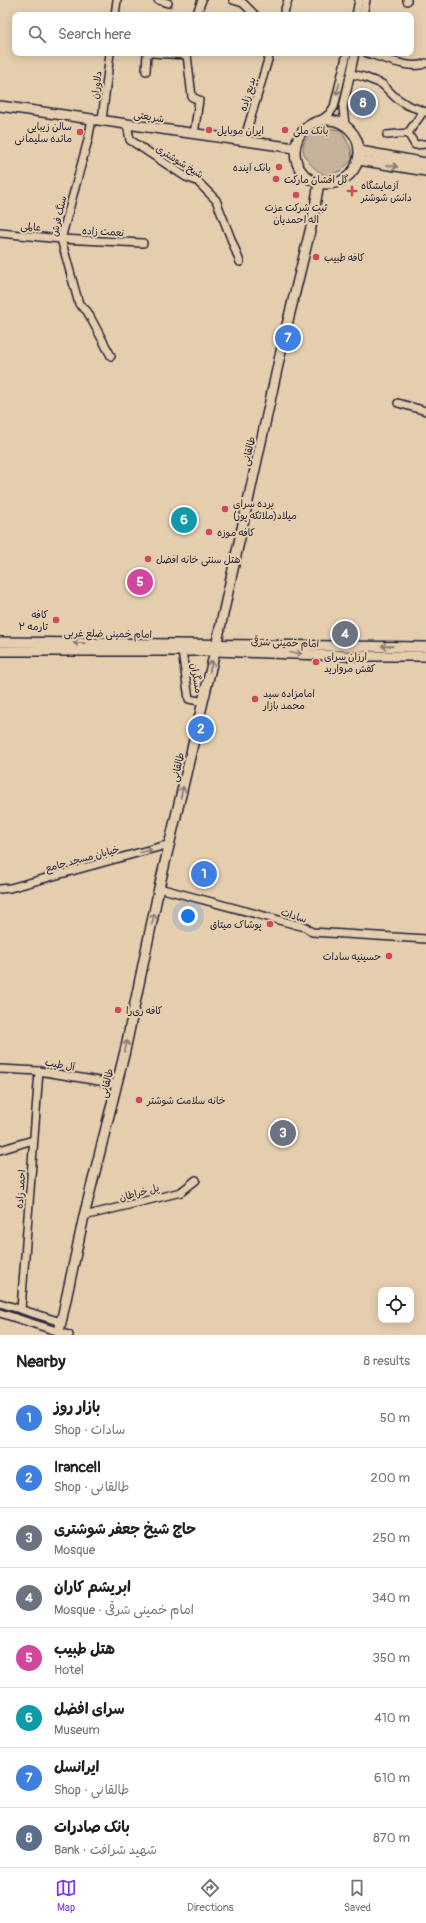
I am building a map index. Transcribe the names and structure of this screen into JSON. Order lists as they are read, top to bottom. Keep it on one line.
{"streets":{"main road":["شریعتی","طالقانی","امام خمینی ضلع غربی","امام خمینی شرقی"],"street":["دلاوران","بدیع زاده","شیخ شوشتری","سنگ فرش","عالمی","نعمت زاده","مسگران","خیابان مسجد جامع","سادات","آل طیب","احمد زاده","پل خراطان"]},"crossings":[["دلاوران","شریعتی"],["بدیع زاده","شریعتی"],["شریعتی","شیخ شوشتری"],["شریعتی","سنگ فرش"],["شریعتی","طالقانی"],["سنگ فرش","عالمی"],["سنگ فرش","نعمت زاده"],["عالمی","نعمت زاده"],["طالقانی","امام خمینی ضلع غربی"],["طالقانی","امام خمینی شرقی"],["طالقانی","خیابان مسجد جامع"],["طالقانی","سادات"],["طالقانی","آل طیب"],["طالقانی","پل خراطان"],["امام خمینی ضلع غربی","امام خمینی شرقی"],["امام خمینی ضلع غربی","مسگران"],["آل طیب","احمد زاده"]],"one_way":["خیابان مسجد جامع"],"places":{"other":["ایران موبایل","بانک ملی","سالن زیبایی مائده سلیمانی","بانک آینده","گل افشان مارکت","ثبت شرکت عزت اله احمدیان","کافه طبیب","پرده سرای میلاد(ملائکه پور)","کافه موزه","هتل سنتی خانه افضل","کافه تارمه ۲","ارزان سرای کفش مروارید","امامزاده سید محمد بازار","پوشاک میثاق","حسینیه سادات","کافه‌ ری‌را","خانه سلامت شوشتر"],"health":["آزمایشگاه دانش شوشتر"]},"page":{"search":"Search here","pins":["8","7","6","5","4","2","1","3"],"heading":["Nearby","8 results"],"list":[{"mark":"1","name":"بازار روز","note":"Shop · سادات","value":"50 m"},{"mark":"2","name":"Irancell","note":"Shop · طالقانی","value":"200 m"},{"mark":"3","name":"حاج شیخ جعفر شوشتری","note":"Mosque","value":"250 m"},{"mark":"4","name":"ابریشم کاران","note":"Mosque · امام خمینی شرقی","value":"340 m"},{"mark":"5","name":"هتل طبیب","note":"Hotel","value":"350 m"},{"mark":"6","name":"سرای افضل","note":"Museum","value":"410 m"},{"mark":"7","name":"ایرانسل","note":"Shop · طالقانی","value":"610 m"},{"mark":"8","name":"بانک صادرات","note":"Bank · شهید شرافت","value":"870 m"}],"nav":["Map","Directions","Saved"]}}
